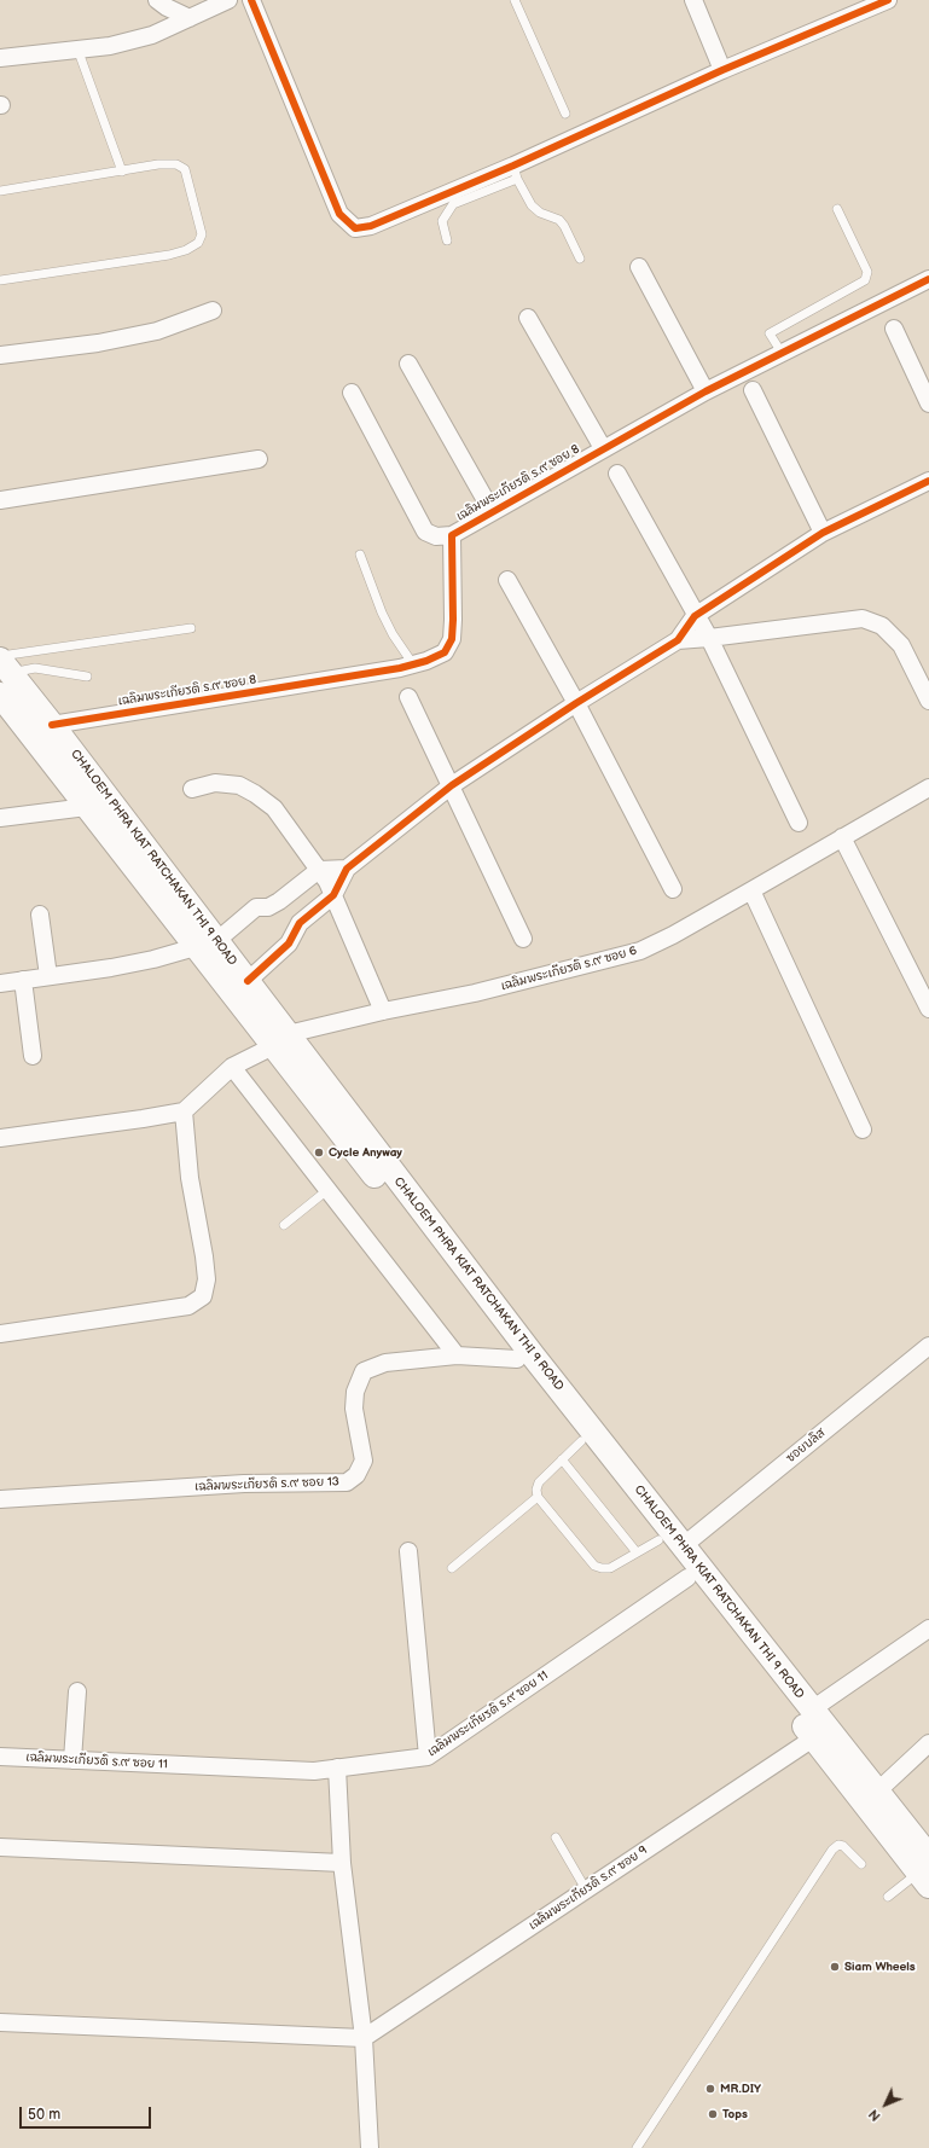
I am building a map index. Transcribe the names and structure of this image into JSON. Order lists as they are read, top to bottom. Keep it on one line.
{"streets":{"main road":["CHALOEM PHRA KIAT RATCHAKAN THI 9 ROAD"],"street":["เฉลิมพระเกียรติ ร.๙ ซอย 8","เฉลิมพระเกียรติ ร.๙ ซอย 6","ซอยบลิส","เฉลิมพระเกียรติ ร.๙ ซอย 13","เฉลิมพระเกียรติ ร.๙ ซอย 11","เฉลิมพระเกียรติ ร.๙ ซอย 9"]},"crossings":[["เฉลิมพระเกียรติ ร.๙ ซอย 8","CHALOEM PHRA KIAT RATCHAKAN THI 9 ROAD"],["CHALOEM PHRA KIAT RATCHAKAN THI 9 ROAD","เฉลิมพระเกียรติ ร.๙ ซอย 6"],["CHALOEM PHRA KIAT RATCHAKAN THI 9 ROAD","ซอยบลิส"],["CHALOEM PHRA KIAT RATCHAKAN THI 9 ROAD","เฉลิมพระเกียรติ ร.๙ ซอย 13"],["CHALOEM PHRA KIAT RATCHAKAN THI 9 ROAD","เฉลิมพระเกียรติ ร.๙ ซอย 11"],["CHALOEM PHRA KIAT RATCHAKAN THI 9 ROAD","เฉลิมพระเกียรติ ร.๙ ซอย 9"]],"places":["Cycle Anyway","Siam Wheels","MR.DIY","Tops"],"scale_bar":"50 m","north":"bottom left"}
